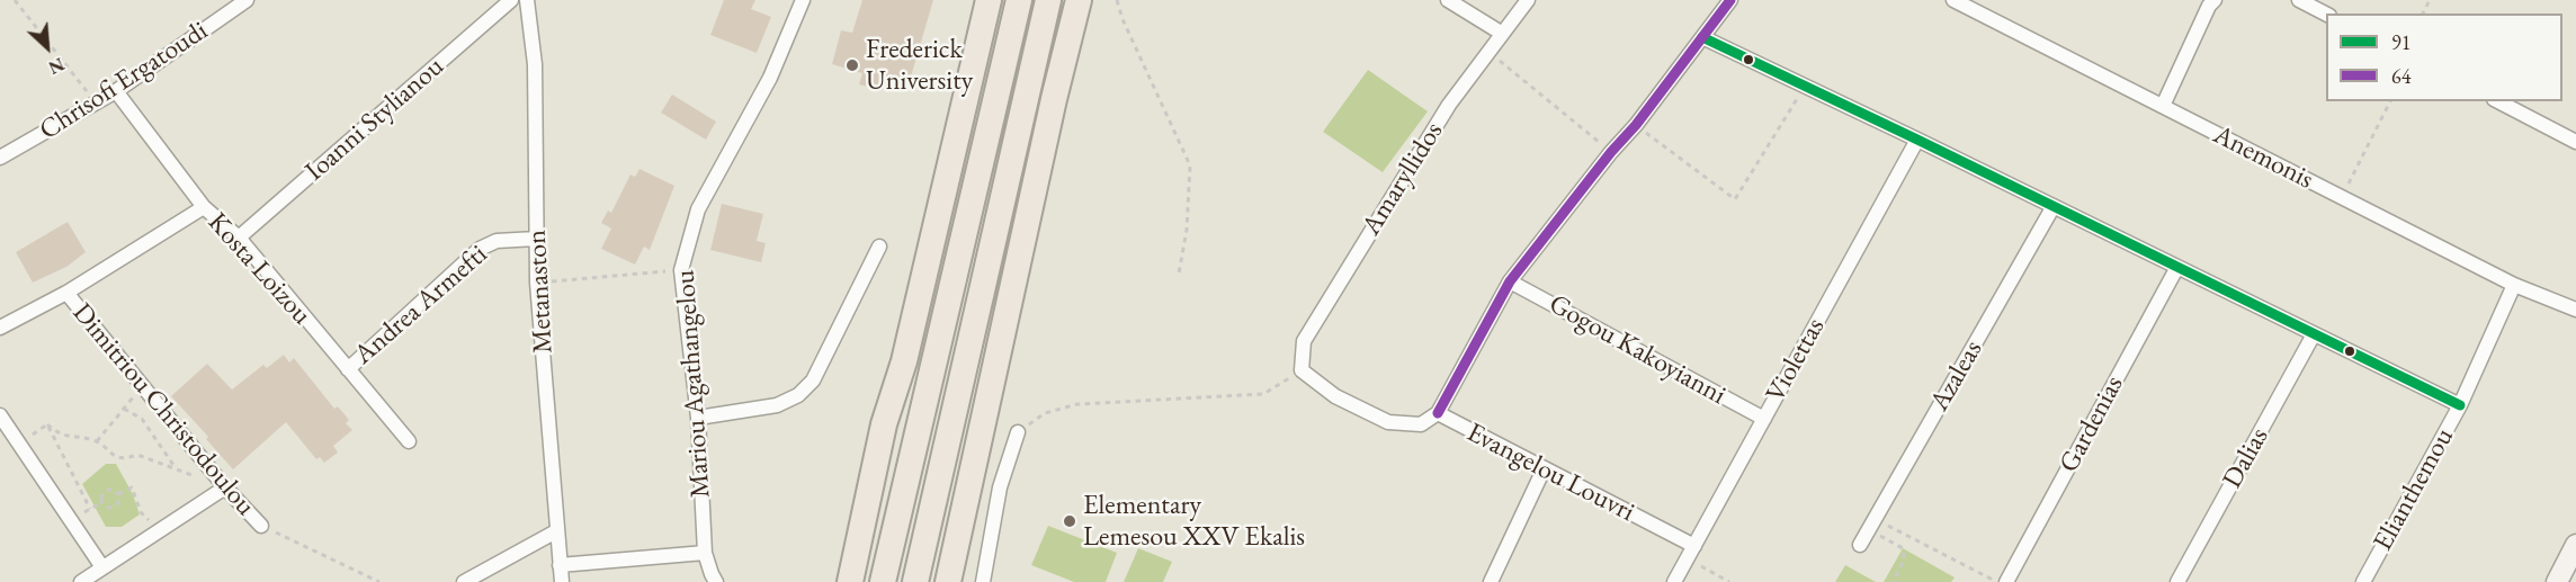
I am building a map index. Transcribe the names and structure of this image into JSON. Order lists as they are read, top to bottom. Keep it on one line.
{"streets":{"street":["Chrisofi Ergatoudi","Ioanni Stylianou","Anemonis","Amaryllidos","Kosta Loizou","Metanaston","Andrea Armefti","Gogou Kakoyianni","Violettas","Azaleas","Mariou Agathangelou","Dimitriou Christodoulou","Gardenias","Dalias","Evangelou Louvri","Elianthemou"]},"crossings":[["Chrisofi Ergatoudi","Kosta Loizou"],["Ioanni Stylianou","Kosta Loizou"],["Anemonis","Elianthemou"],["Amaryllidos","Evangelou Louvri"],["Kosta Loizou","Andrea Armefti"],["Metanaston","Andrea Armefti"],["Gogou Kakoyianni","Violettas"],["Violettas","Evangelou Louvri"]],"places":["Frederick University","Elementary Lemesou XXV Ekalis"],"lines":["transit line 64","transit line 91"],"legend":["91","64"],"north":"bottom right"}
